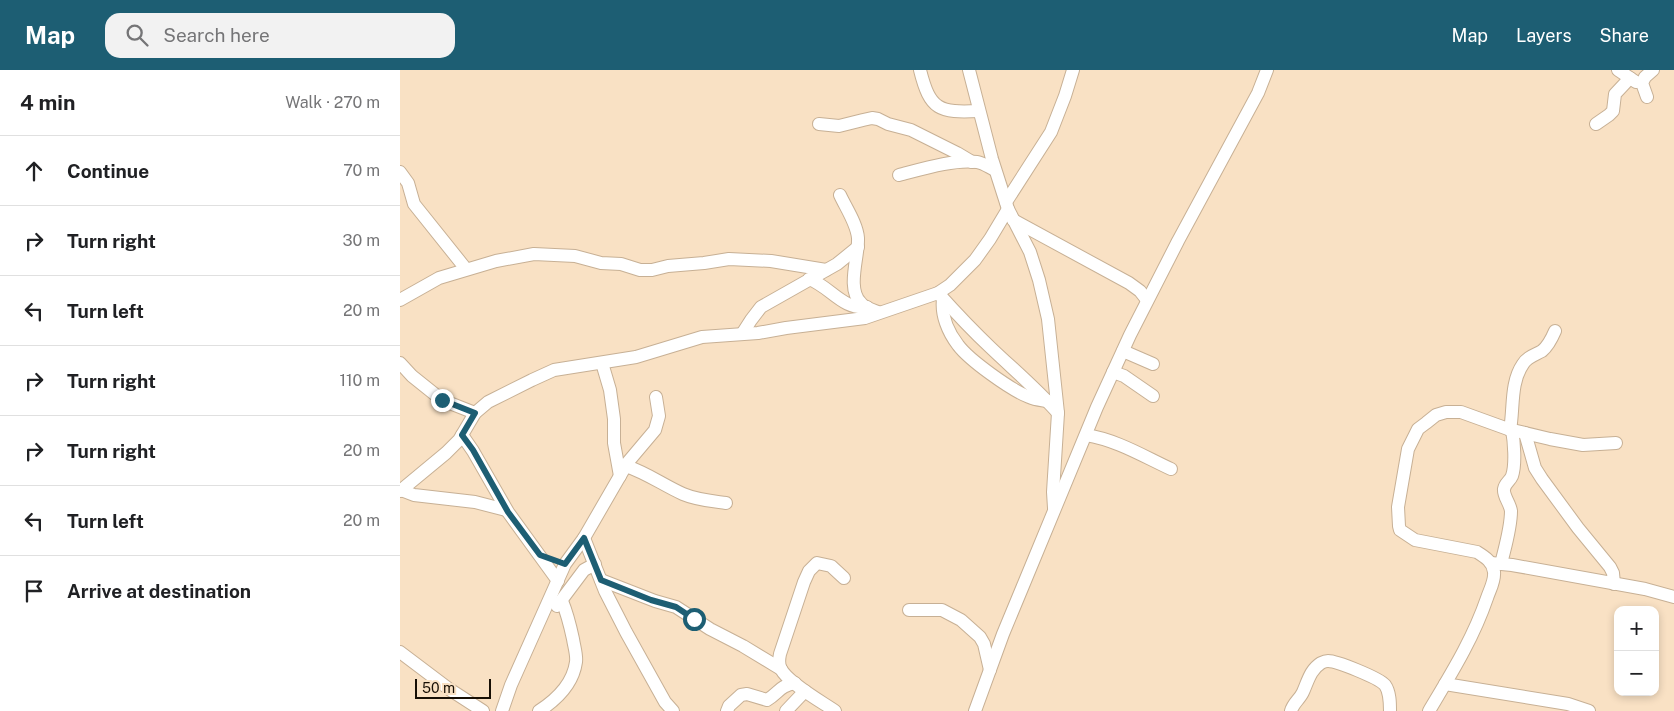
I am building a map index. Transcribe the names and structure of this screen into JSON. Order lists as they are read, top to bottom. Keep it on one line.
{"scale_bar":"50 m","page":{"header":"Map","search":"Search here","nav":["Map","Layers","Share"],"heading":["4 min","Walk · 270 m"],"list":[["Continue","70 m"],["Turn right","30 m"],["Turn left","20 m"],["Turn right","110 m"],["Turn right","20 m"],["Turn left","20 m"],"Arrive at destination"],"map_buttons":["+","−"],"scale":"50 m"}}
